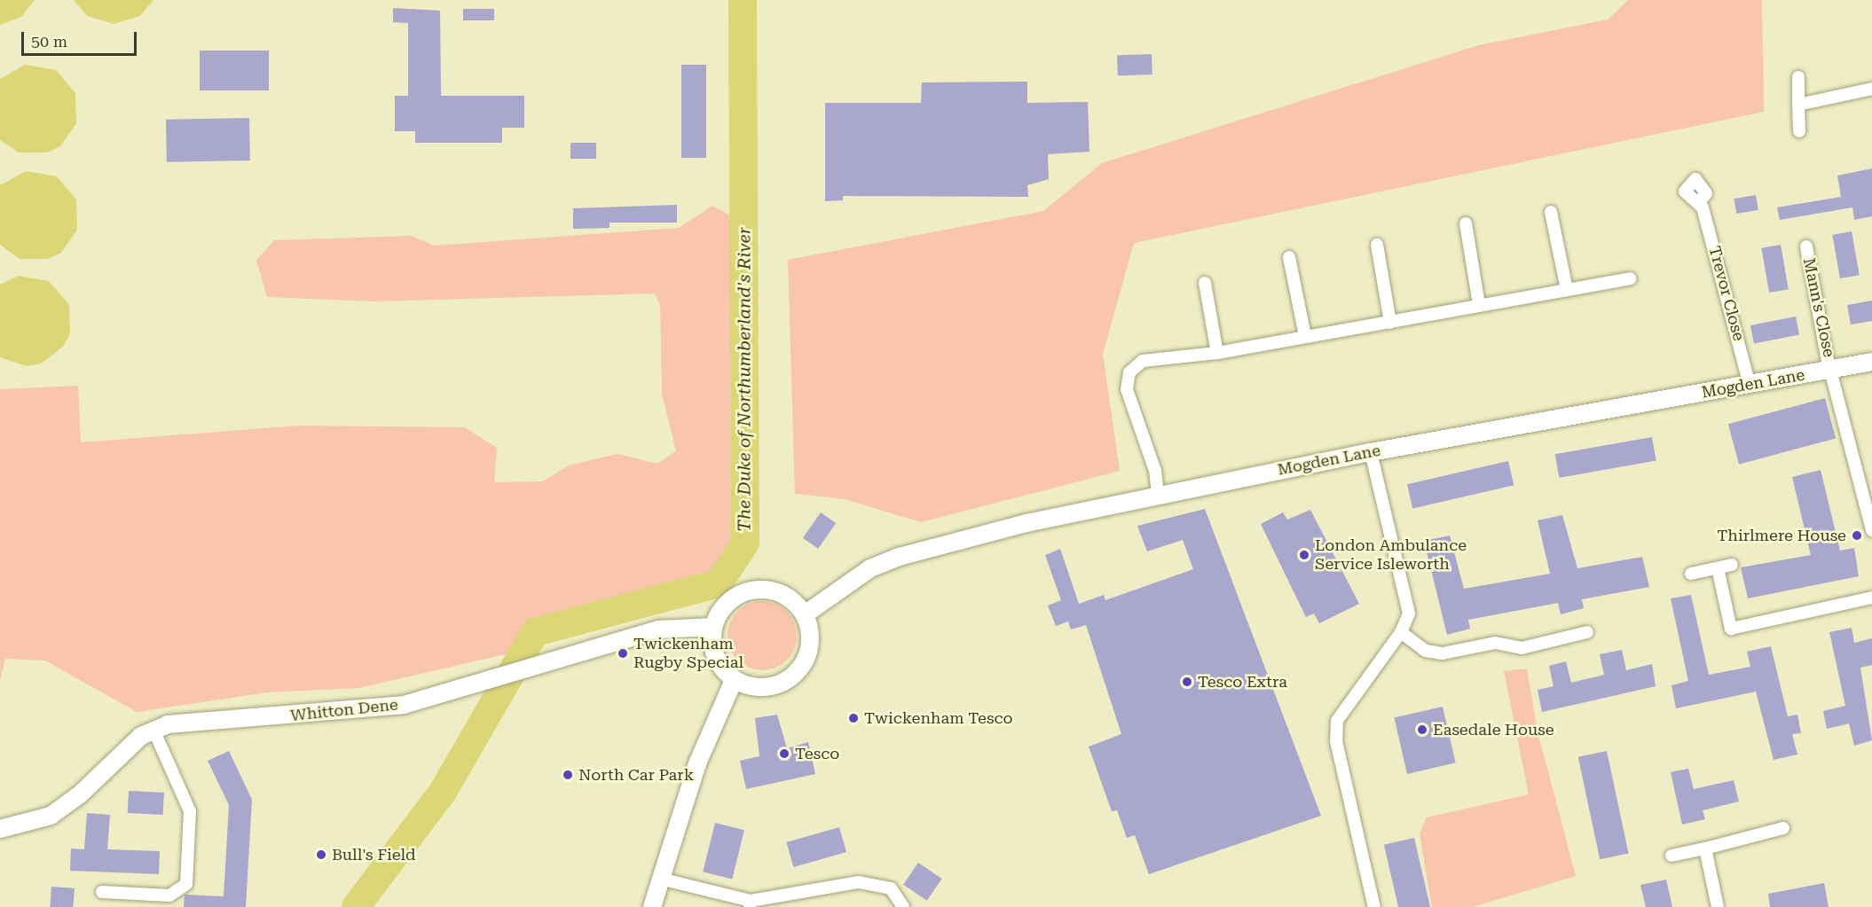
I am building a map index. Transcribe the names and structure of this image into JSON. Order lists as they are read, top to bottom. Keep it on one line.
{"streets":{"street":["Trevor Close","Mann's Close","Mogden Lane","Whitton Dene"]},"crossings":[["Trevor Close","Mogden Lane"],["Mann's Close","Mogden Lane"],["Mogden Lane","Whitton Dene"]],"water":["The Duke of Northumberland's River"],"places":["Thirlmere House","London Ambulance Service Isleworth","Twickenham Rugby Special","Tesco Extra","Twickenham Tesco","Easedale House","Tesco","North Car Park","Bull's Field"],"scale_bar":"50 m"}
